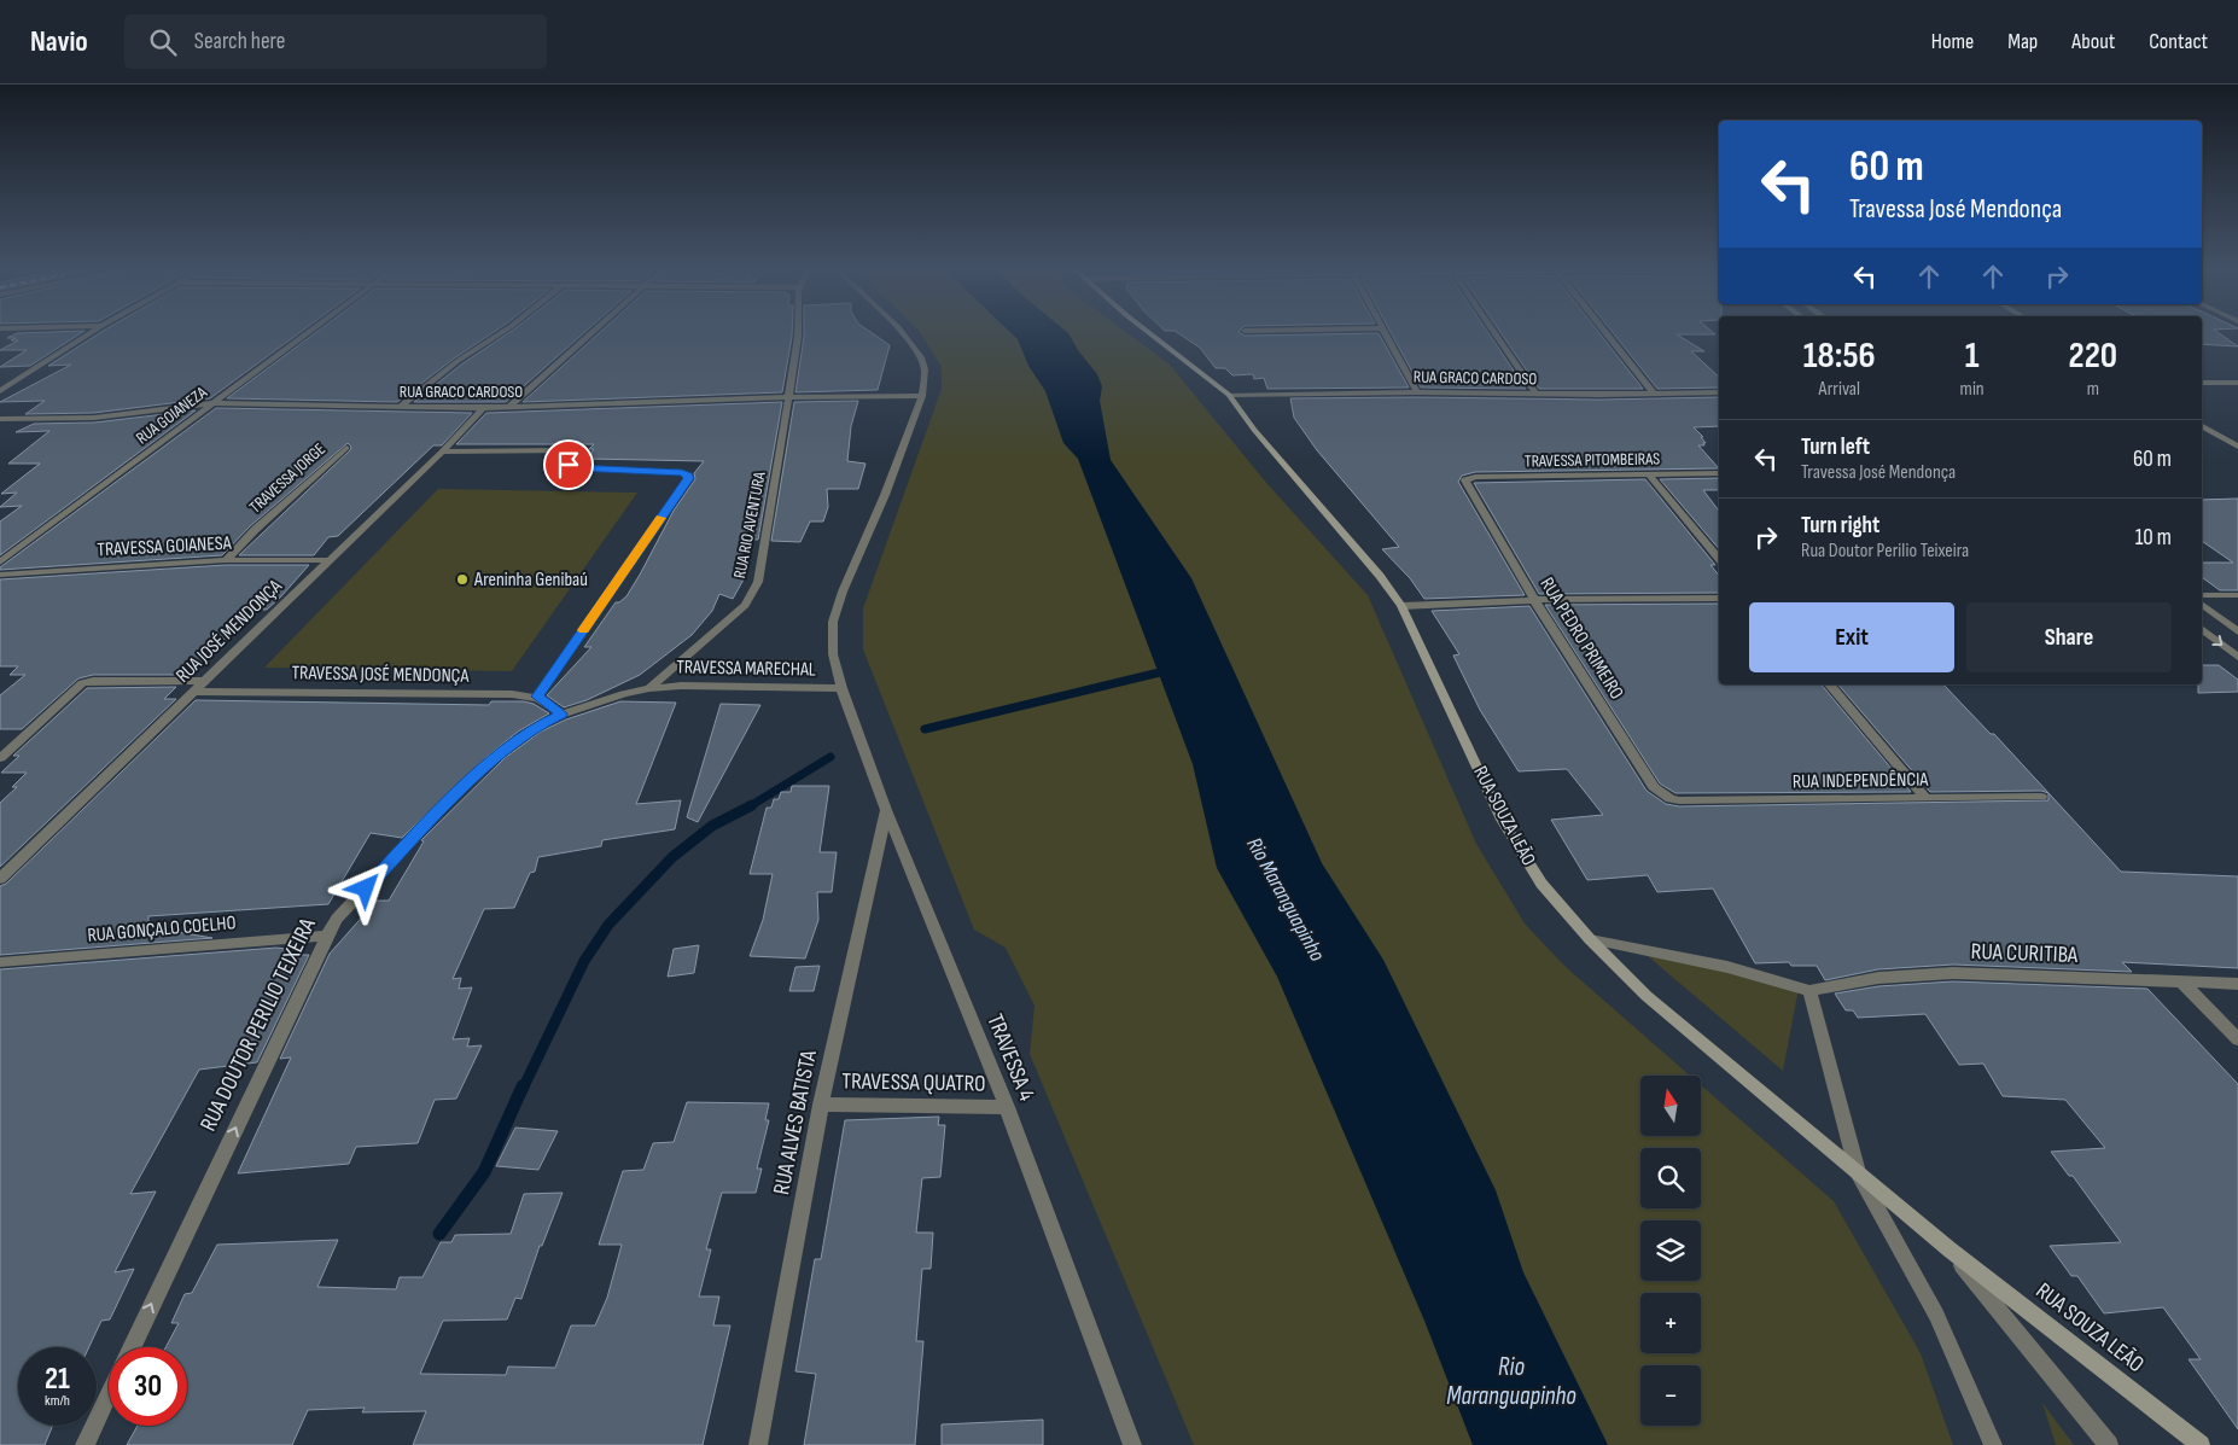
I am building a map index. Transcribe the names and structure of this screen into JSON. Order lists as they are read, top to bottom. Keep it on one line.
{"streets":{"main road":["RUA SOUZA LEÃO"],"street":["RUA GRACO CARDOSO","RUA GOIANEZA","TRAVESSA PITOMBEIRAS","TRAVESSA JORGE","RUA RIO AVENTURA","TRAVESSA GOIANESA","RUA JOSÉ MENDONÇA","RUA PEDRO PRIMEIRO","TRAVESSA MARECHAL","TRAVESSA JOSÉ MENDONÇA","RUA INDEPENDÊNCIA","RUA GONÇALO COELHO","RUA CURITIBA","RUA DOUTOR PERILIO TEIXEIRA","TRAVESSA 4","TRAVESSA QUATRO","RUA ALVES BATISTA"]},"crossings":[["RUA GRACO CARDOSO","RUA GOIANEZA"],["RUA GRACO CARDOSO","RUA RIO AVENTURA"],["RUA GRACO CARDOSO","RUA JOSÉ MENDONÇA"],["RUA GRACO CARDOSO","RUA SOUZA LEÃO"],["TRAVESSA PITOMBEIRAS","RUA PEDRO PRIMEIRO"],["TRAVESSA JORGE","TRAVESSA GOIANESA"],["RUA RIO AVENTURA","TRAVESSA MARECHAL"],["RUA RIO AVENTURA","RUA DOUTOR PERILIO TEIXEIRA"],["TRAVESSA GOIANESA","RUA JOSÉ MENDONÇA"],["RUA JOSÉ MENDONÇA","TRAVESSA JOSÉ MENDONÇA"],["RUA PEDRO PRIMEIRO","RUA INDEPENDÊNCIA"],["TRAVESSA MARECHAL","TRAVESSA 4"],["RUA SOUZA LEÃO","RUA CURITIBA"],["RUA GONÇALO COELHO","RUA DOUTOR PERILIO TEIXEIRA"],["TRAVESSA 4","TRAVESSA QUATRO"],["TRAVESSA 4","RUA ALVES BATISTA"],["TRAVESSA QUATRO","RUA ALVES BATISTA"]],"one_way":["RUA DOUTOR PERILIO TEIXEIRA"],"water":["Rio Maranguapinho"],"places":["Areninha Genibaú"],"north":"top","page":{"header":"Navio","search":"Search here","nav":["Home","Map","About","Contact"],"turn":["60 m","Travessa José Mendonça"],"eta":["18:56","Arrival","1","min","220","m"],"list":[{"name":"Turn left","note":"Travessa José Mendonça","value":"60 m"},{"name":"Turn right","note":"Rua Doutor Perilio Teixeira","value":"10 m"}],"buttons":["Exit","Share"],"map_buttons":["+","−"],"speed":"21 km/h","limit":"30"}}
